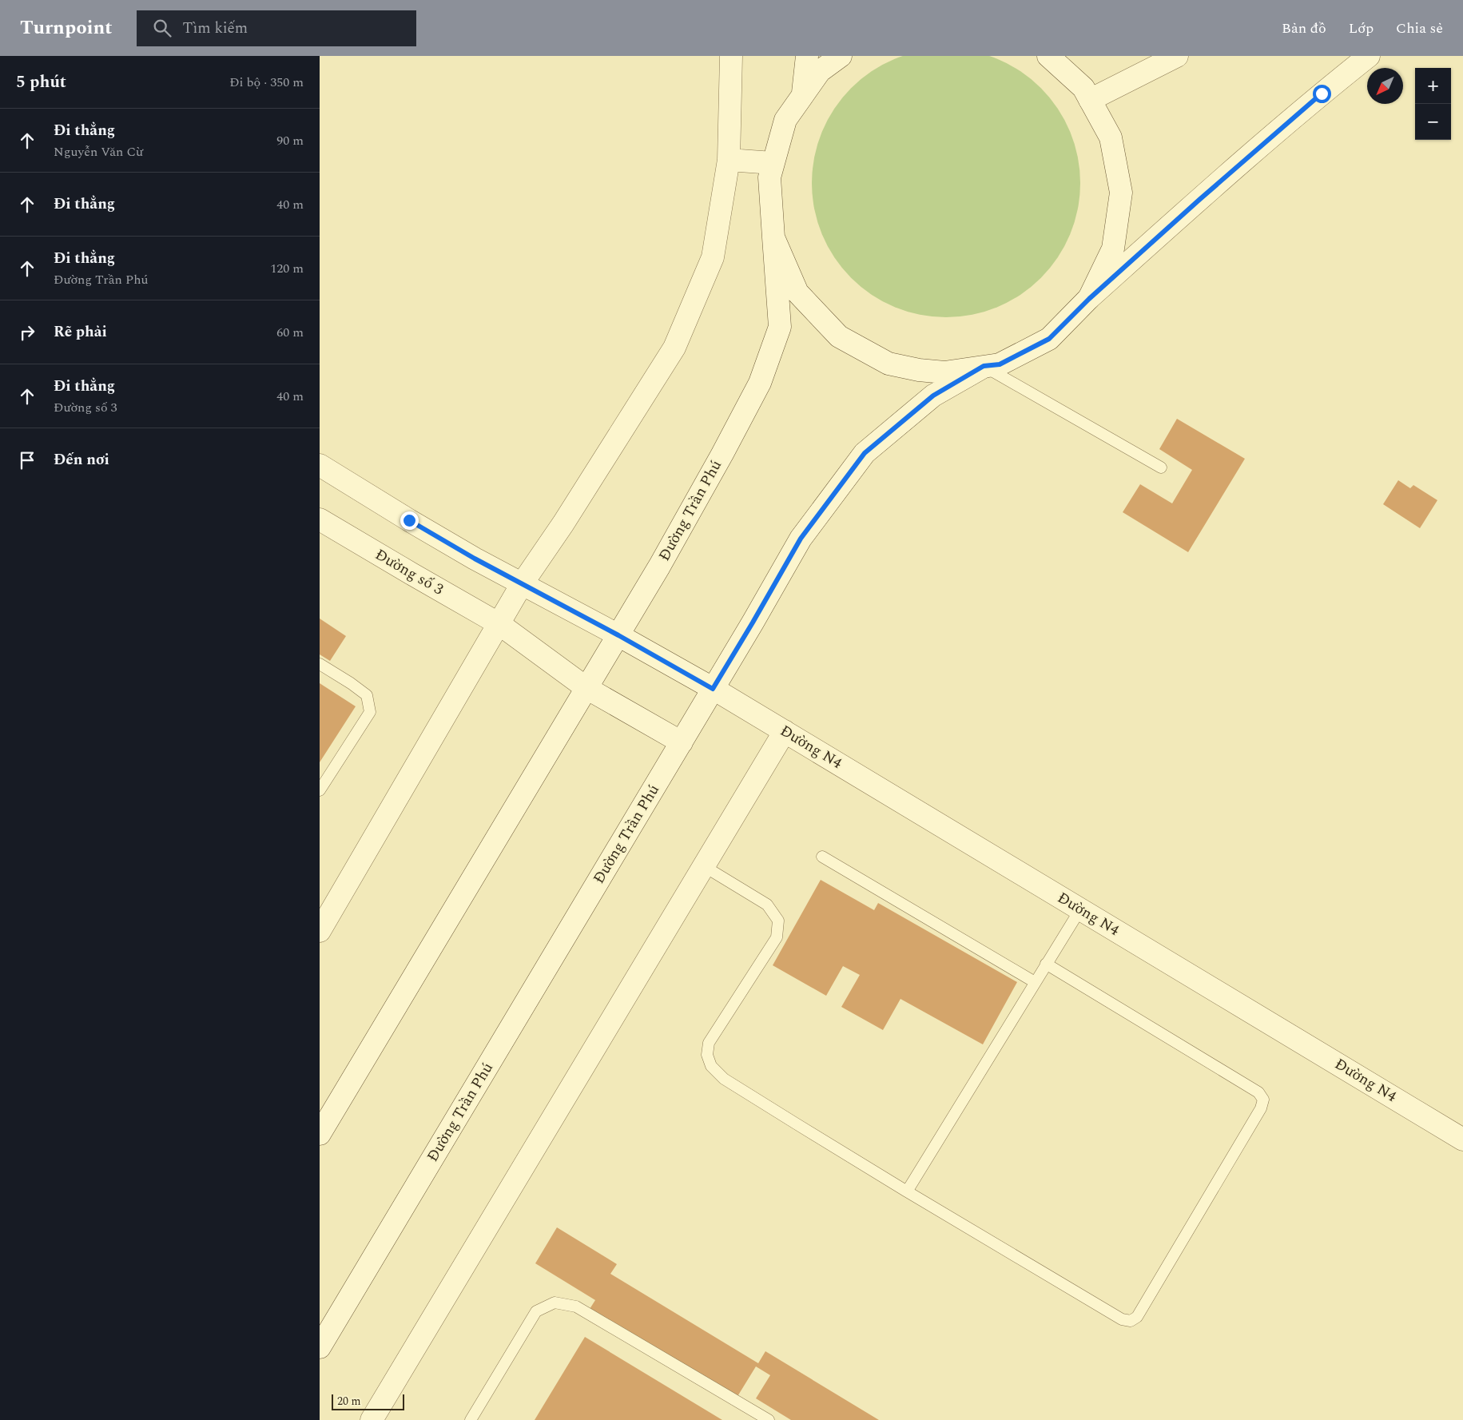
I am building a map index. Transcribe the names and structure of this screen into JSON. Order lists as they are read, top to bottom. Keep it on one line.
{"streets":{"street":["Đường Trần Phú","Đường số 3","Đường N4"]},"crossings":[["Đường Trần Phú","Đường số 3"],["Đường Trần Phú","Đường N4"]],"scale_bar":"20 m","north":"bottom left","page":{"header":"Turnpoint","search":"Tìm kiếm","nav":["Bản đồ","Lớp","Chia sẻ"],"heading":["5 phút","Đi bộ · 350 m"],"map_buttons":["+","−"],"list":[["Đi thẳng","Nguyễn Văn Cừ","90 m"],["Đi thẳng","40 m"],["Đi thẳng","Đường Trần Phú","120 m"],["Rẽ phải","60 m"],["Đi thẳng","Đường số 3","40 m"],"Đến nơi"],"scale":"20 m"}}
